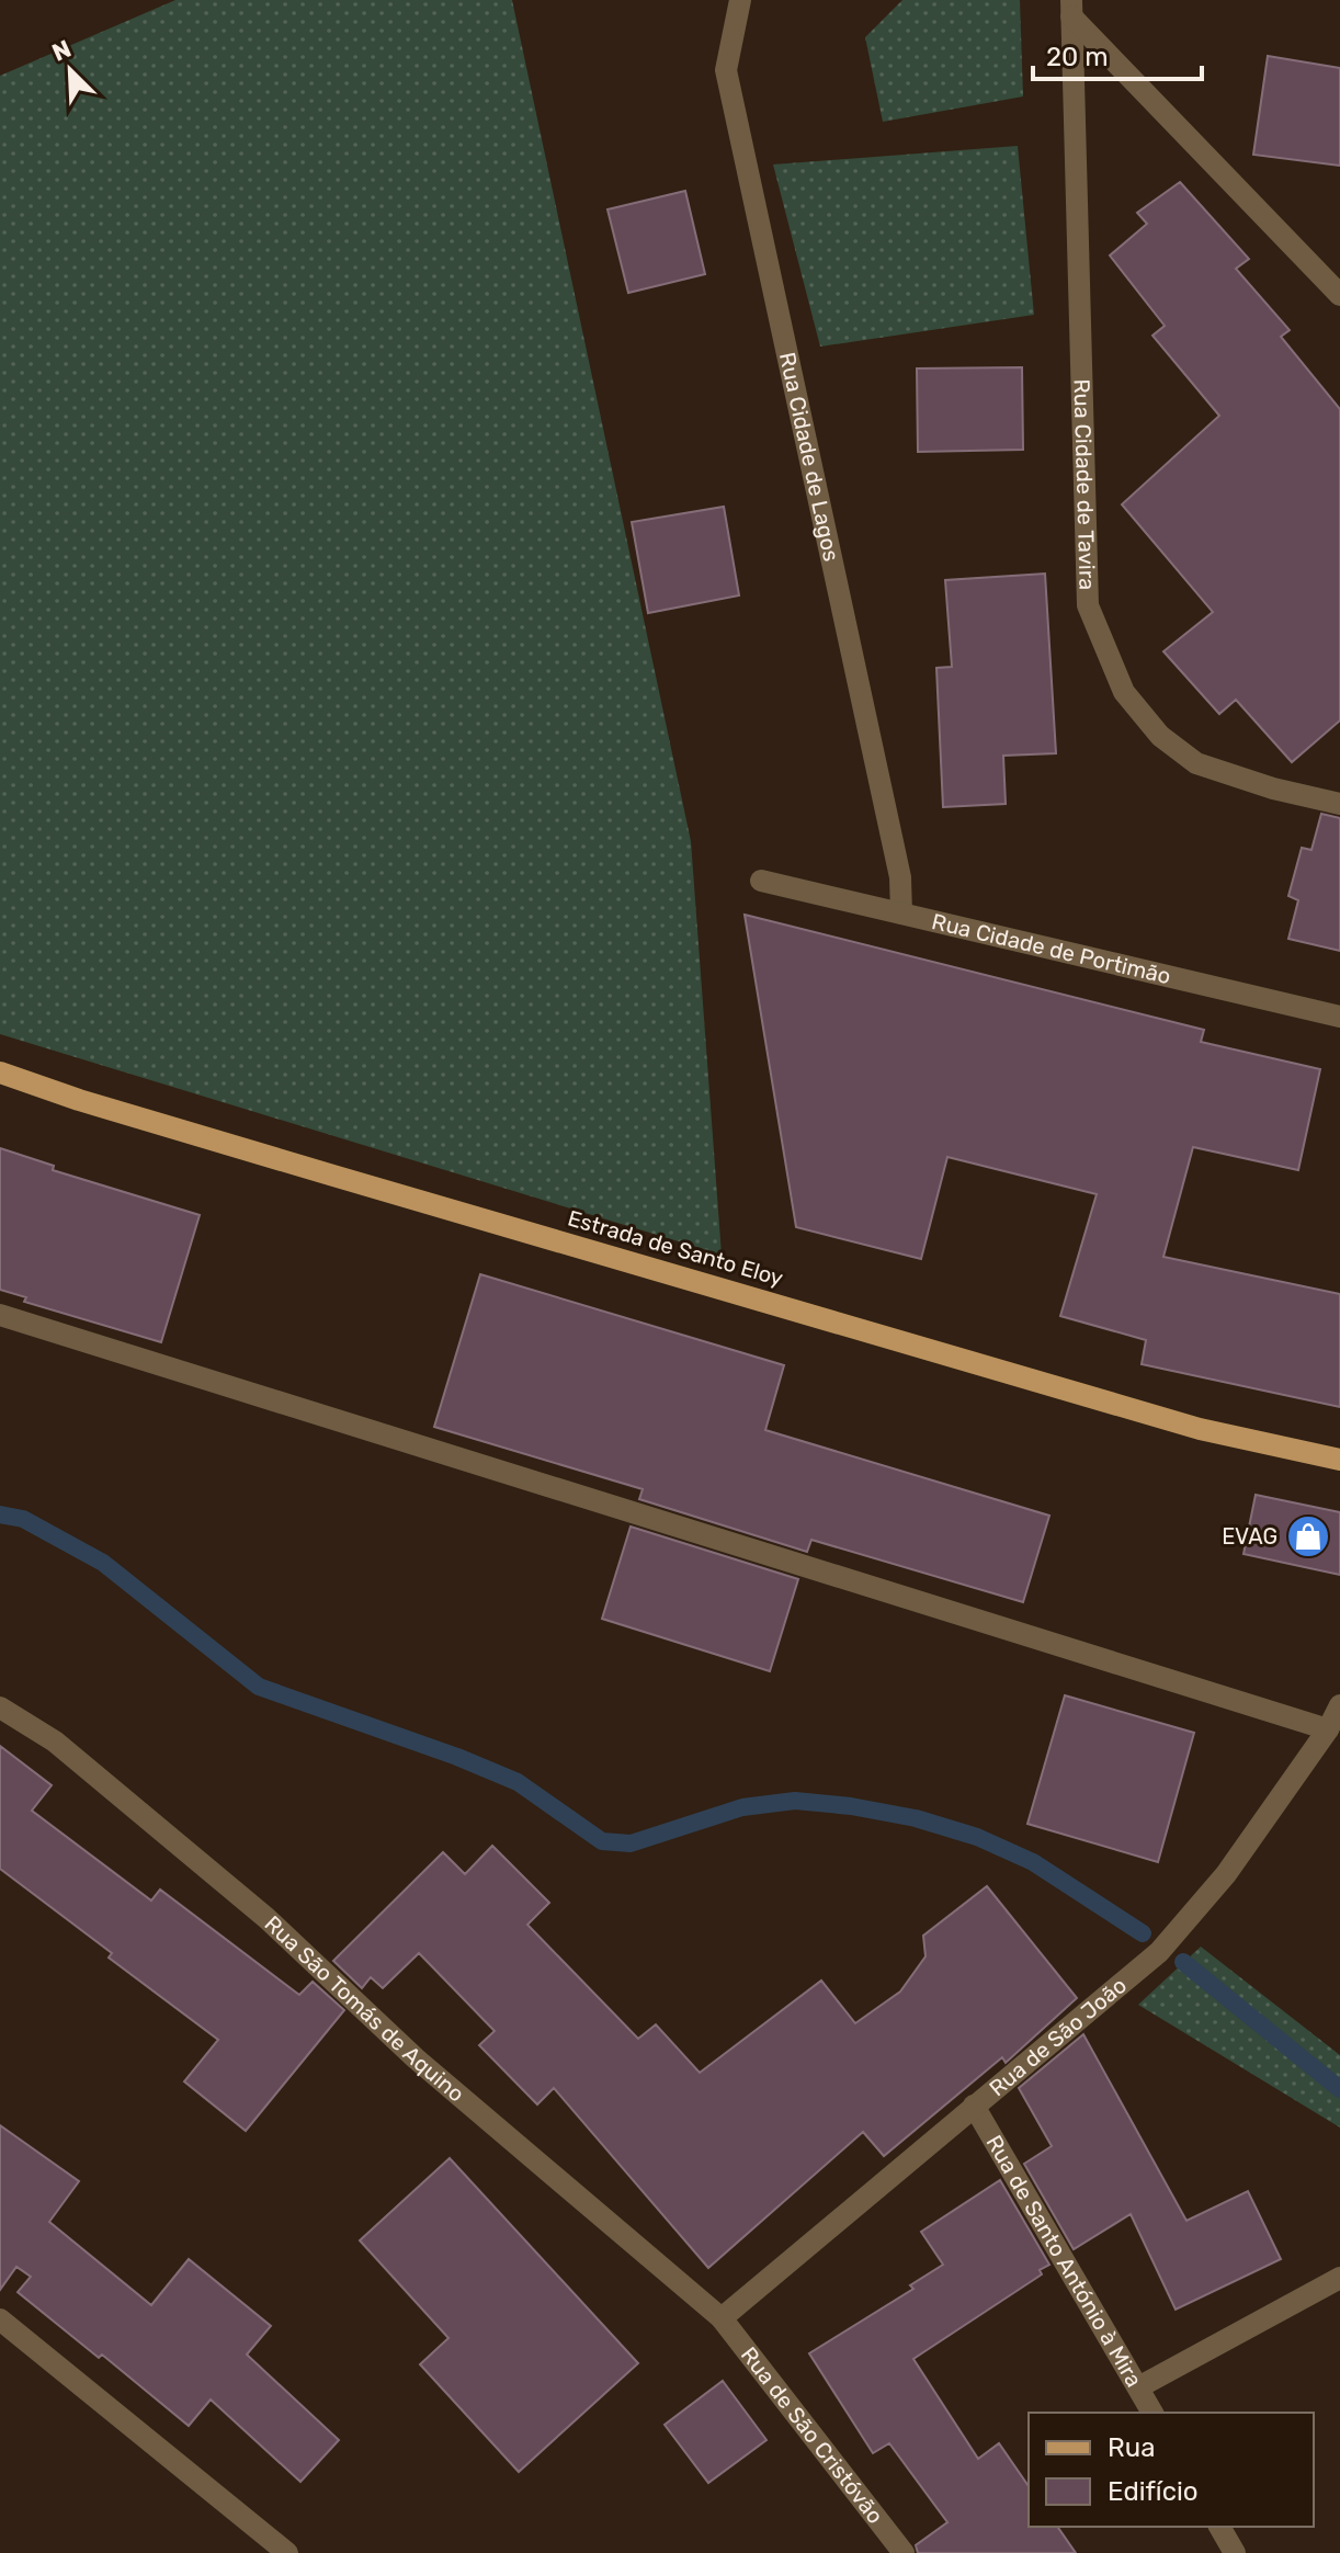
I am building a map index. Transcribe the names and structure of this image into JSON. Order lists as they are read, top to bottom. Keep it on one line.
{"streets":{"main road":["Estrada de Santo Eloy"],"street":["Rua Cidade de Lagos","Rua Cidade de Tavira","Rua Cidade de Portimão","Rua São Tomás de Aquino","Rua de São João","Rua de Santo António à Mira","Rua de São Cristóvão"]},"crossings":[["Rua Cidade de Lagos","Rua Cidade de Portimão"],["Rua São Tomás de Aquino","Rua de São João"],["Rua São Tomás de Aquino","Rua de São Cristóvão"],["Rua de São João","Rua de Santo António à Mira"],["Rua de São João","Rua de São Cristóvão"]],"places":{"shop":["EVAG"]},"legend":["Rua","Edifício"],"scale_bar":"20 m","north":"top left"}
